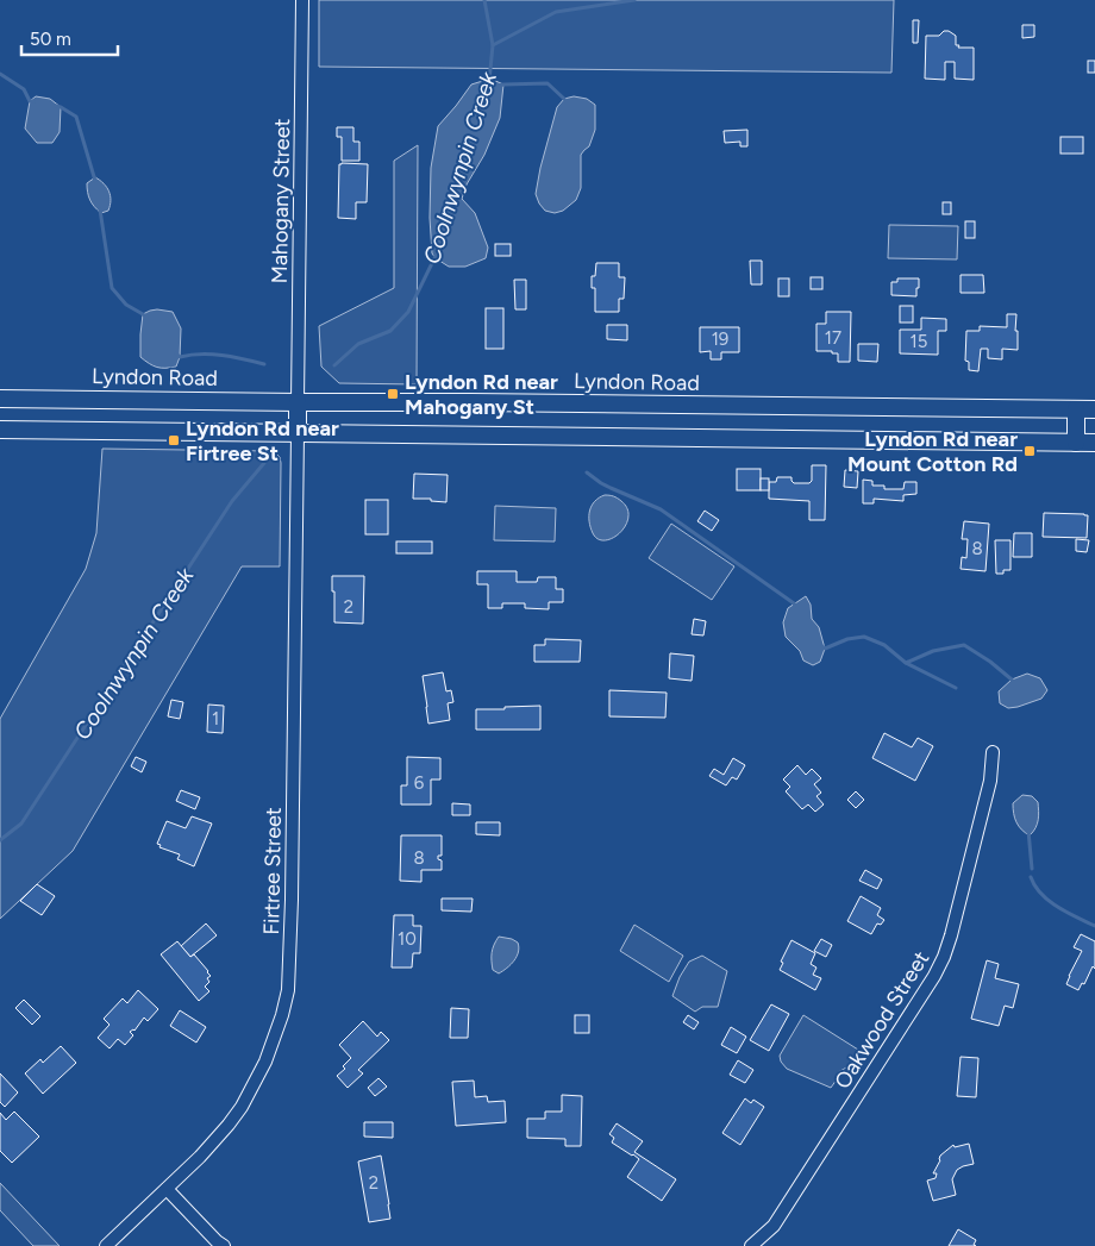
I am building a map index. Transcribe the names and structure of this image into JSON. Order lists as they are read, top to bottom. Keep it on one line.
{"streets":{"main road":["Lyndon Road"],"street":["Mahogany Street","Firtree Street","Oakwood Street"]},"crossings":[["Mahogany Street","Lyndon Road"]],"water":["Coolnwynpin Creek"],"places":{"transit":["Lyndon Rd near Mahogany St","Lyndon Rd near Firtree St","Lyndon Rd near Mount Cotton Rd"]},"house_numbers":["17","19","15","8","2","1","6","8","10","2"],"scale_bar":"50 m"}
